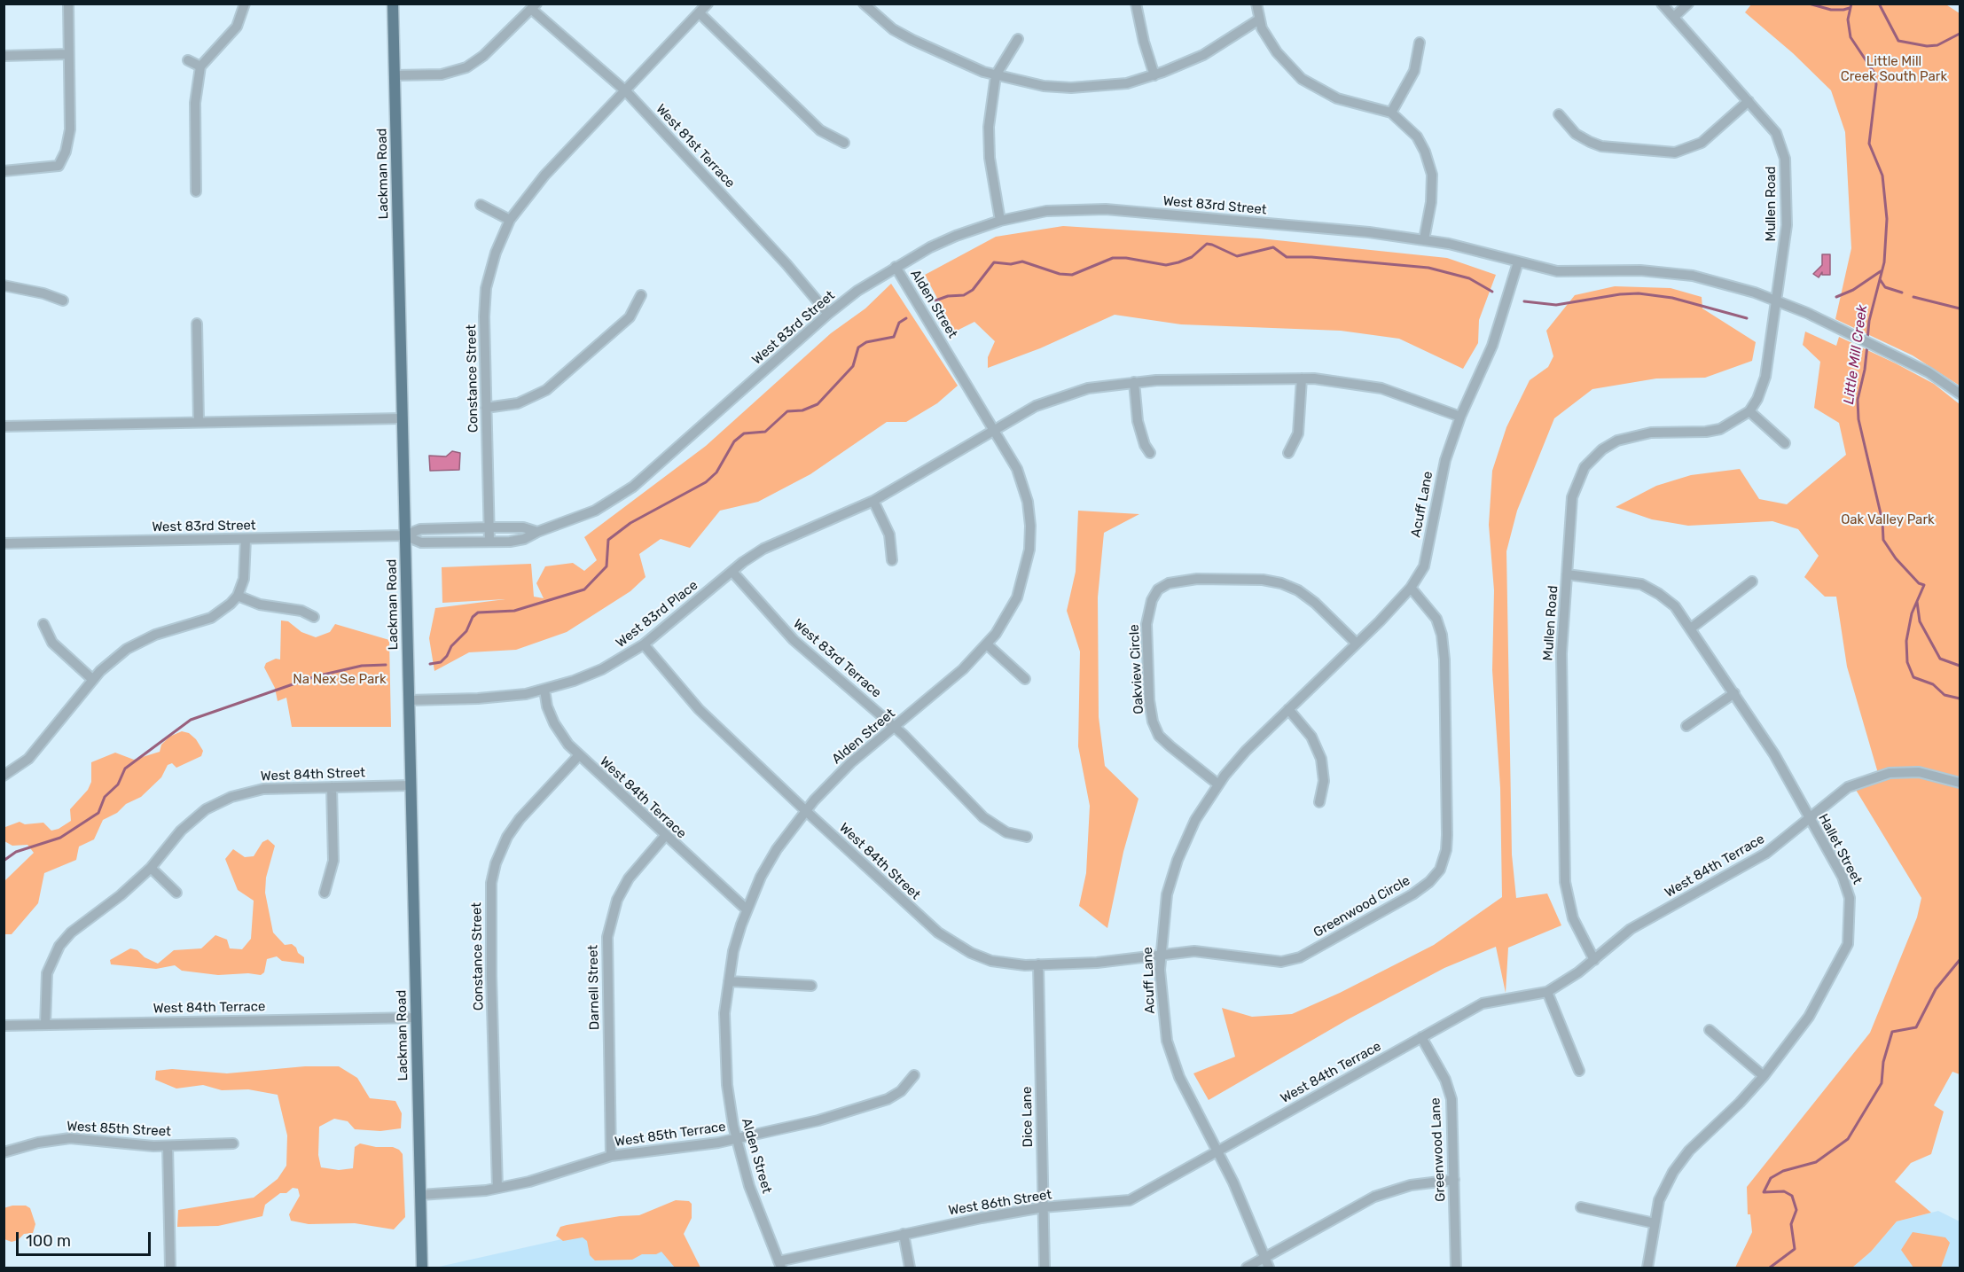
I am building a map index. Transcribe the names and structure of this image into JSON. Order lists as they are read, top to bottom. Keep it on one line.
{"streets":{"main road":["Lackman Road"],"street":["West 81st Terrace","Mullen Road","West 83rd Street","Alden Street","Constance Street","Acuff Lane","West 83rd Place","West 83rd Terrace","Oakview Circle","West 84th Street","West 84th Terrace","Hallet Street","Greenwood Circle","Darnell Street","Dice Lane","West 85th Street","West 85th Terrace","Greenwood Lane","West 86th Street"]},"crossings":[["West 81st Terrace","West 83rd Street"],["West 81st Terrace","Constance Street"],["Lackman Road","West 83rd Street"],["Lackman Road","West 83rd Place"],["Lackman Road","West 84th Street"],["Lackman Road","West 84th Terrace"],["Lackman Road","West 85th Terrace"],["Mullen Road","West 83rd Street"],["Mullen Road","West 84th Terrace"],["Mullen Road","Hallet Street"],["West 83rd Street","Alden Street"],["West 83rd Street","Constance Street"],["West 83rd Street","Acuff Lane"],["Alden Street","West 83rd Place"],["Alden Street","West 83rd Terrace"],["Alden Street","West 84th Street"],["Alden Street","West 84th Terrace"],["Alden Street","West 85th Terrace"],["Alden Street","West 86th Street"],["Constance Street","West 84th Terrace"],["Constance Street","West 85th Terrace"],["Acuff Lane","West 83rd Place"],["Acuff Lane","Oakview Circle"],["Acuff Lane","West 84th Street"],["Acuff Lane","West 84th Terrace"],["Acuff Lane","Greenwood Circle"],["Acuff Lane","West 86th Street"],["West 83rd Place","West 83rd Terrace"],["West 83rd Place","West 84th Street"],["West 83rd Place","West 84th Terrace"],["West 84th Street","West 84th Terrace"],["West 84th Street","Greenwood Circle"],["West 84th Street","Dice Lane"],["West 84th Terrace","Hallet Street"],["West 84th Terrace","Darnell Street"],["West 84th Terrace","Greenwood Lane"],["West 84th Terrace","West 86th Street"],["Darnell Street","West 85th Terrace"],["Dice Lane","West 86th Street"]],"water":["Little Mill Creek"],"parks":["Little Mill Creek South Park","Oak Valley Park","Na Nex Se Park"],"scale_bar":"100 m"}
